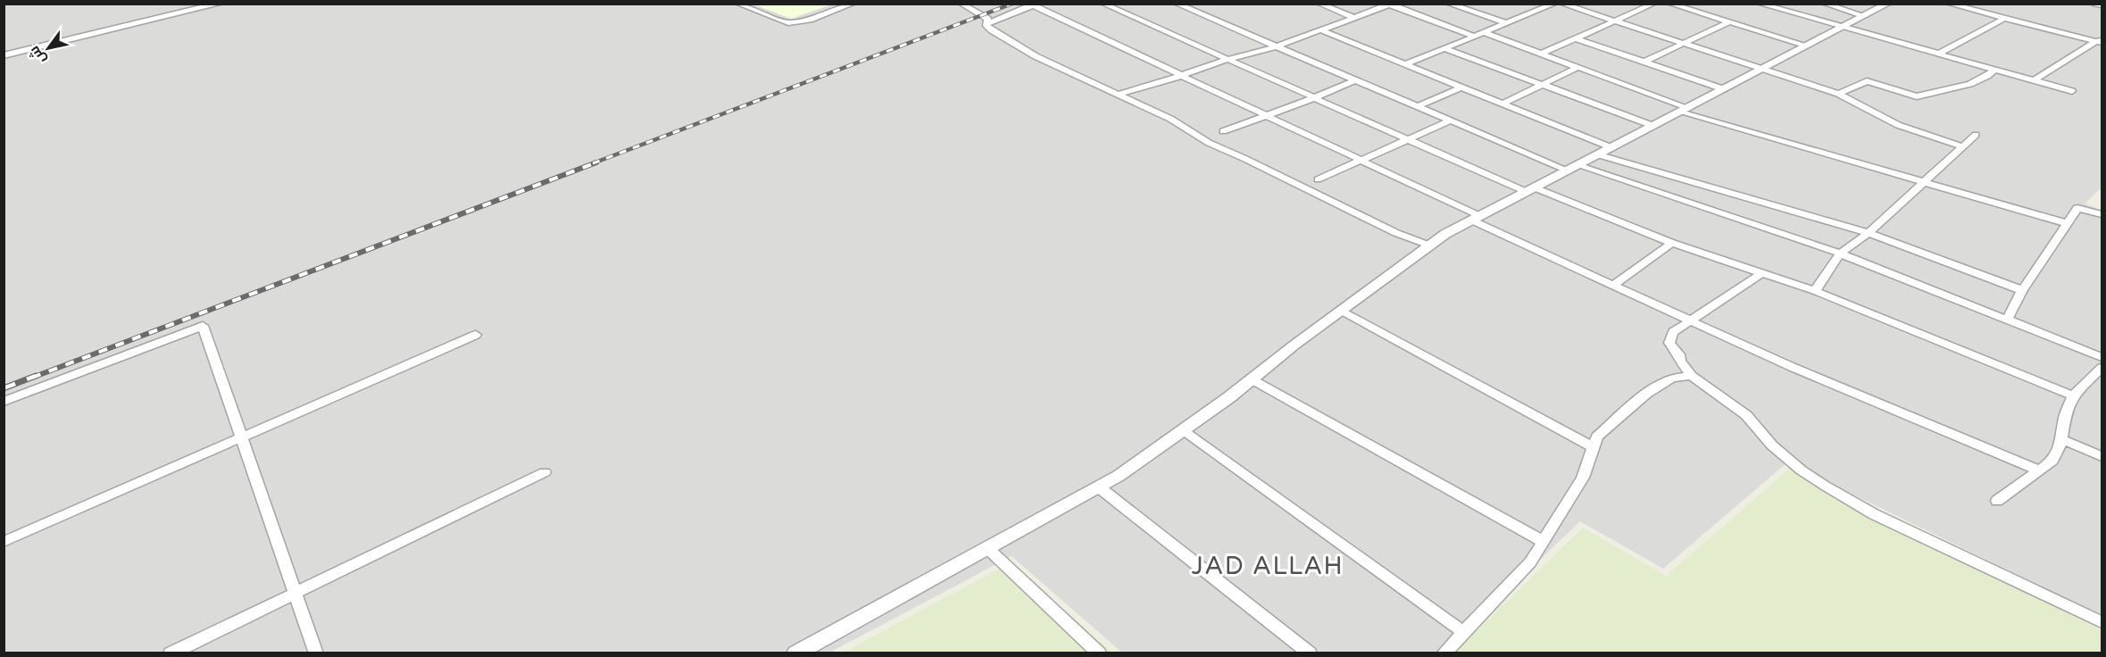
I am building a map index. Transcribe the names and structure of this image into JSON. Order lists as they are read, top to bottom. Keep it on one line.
{"districts":["JAD ALLAH"],"north":"bottom left"}
